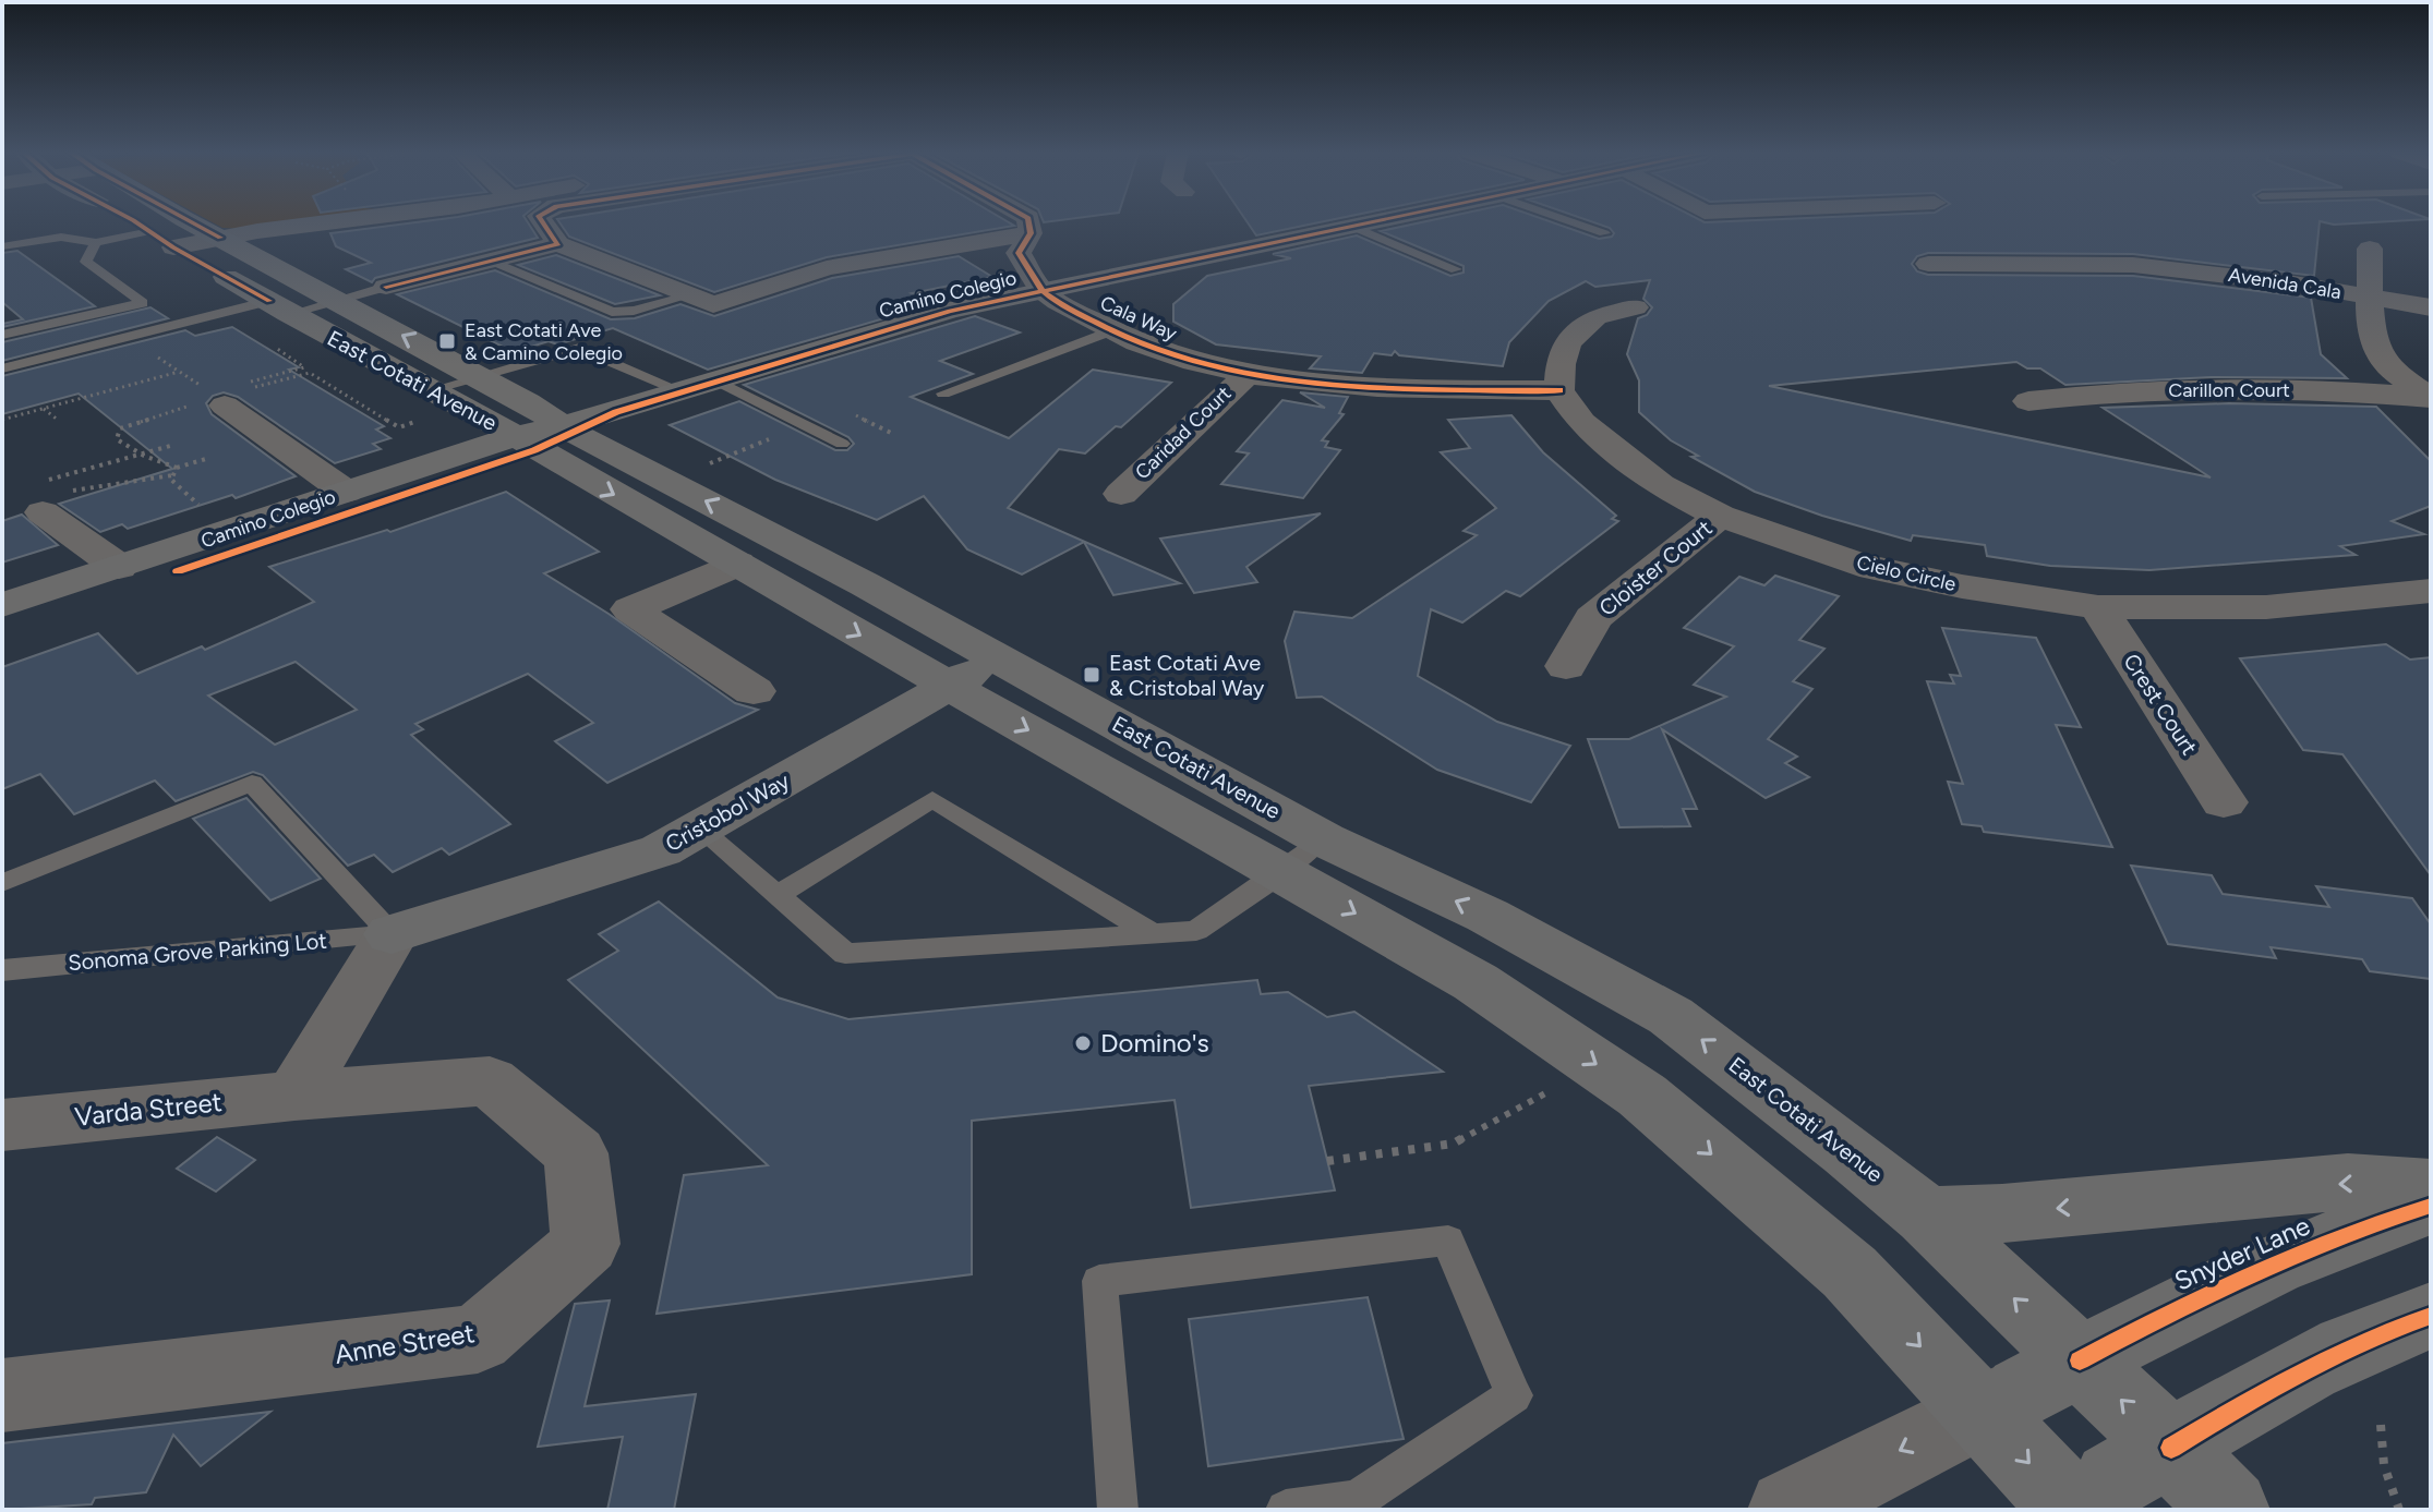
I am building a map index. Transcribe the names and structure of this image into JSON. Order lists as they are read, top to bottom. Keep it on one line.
{"streets":{"main road":["Camino Colegio","East Cotati Avenue","Cristobol Way","Snyder Lane"],"street":["Avenida Cala","Cala Way","Carillon Court","Caridad Court","Cloister Court","Cielo Circle","Crest Court","Varda Street","Anne Street"],"lane":["Sonoma Grove Parking Lot"]},"crossings":[["Camino Colegio","Cala Way"],["Camino Colegio","East Cotati Avenue"],["Cala Way","Caridad Court"],["Cala Way","Cielo Circle"],["East Cotati Avenue","Cristobol Way"],["East Cotati Avenue","Snyder Lane"],["Cloister Court","Cielo Circle"],["Cielo Circle","Crest Court"],["Cristobol Way","Sonoma Grove Parking Lot"],["Varda Street","Anne Street"]],"places":{"transit":["East Cotati Ave & Camino Colegio","East Cotati Ave & Cristobal Way"],"other":["Domino's"]}}
